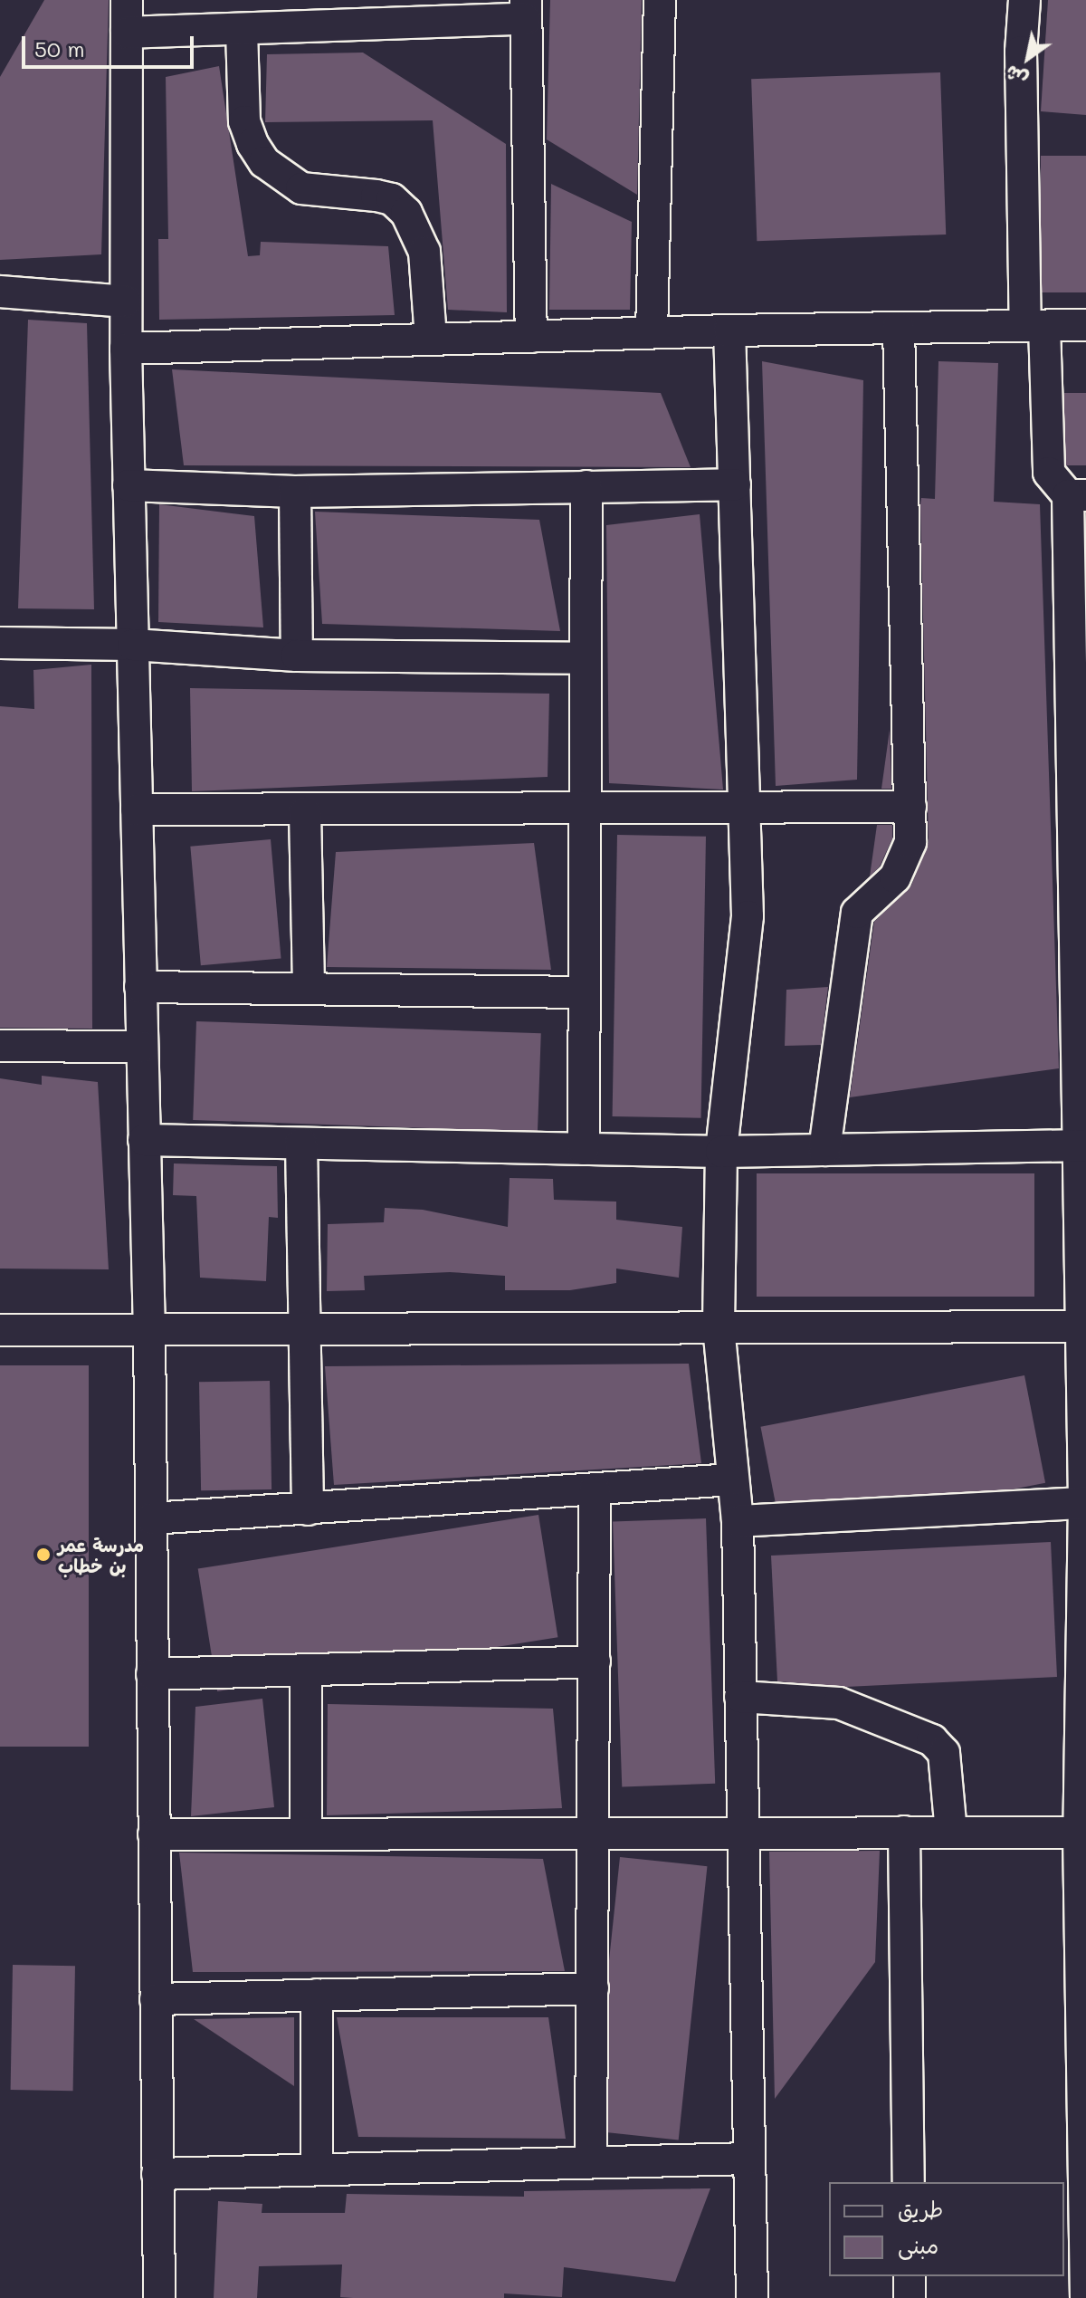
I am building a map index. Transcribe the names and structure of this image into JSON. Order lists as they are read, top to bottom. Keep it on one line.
{"places":["مدرسة عمر بن خطاب"],"legend":["طريق","مبنى"],"scale_bar":"50 m","north":"bottom left"}
